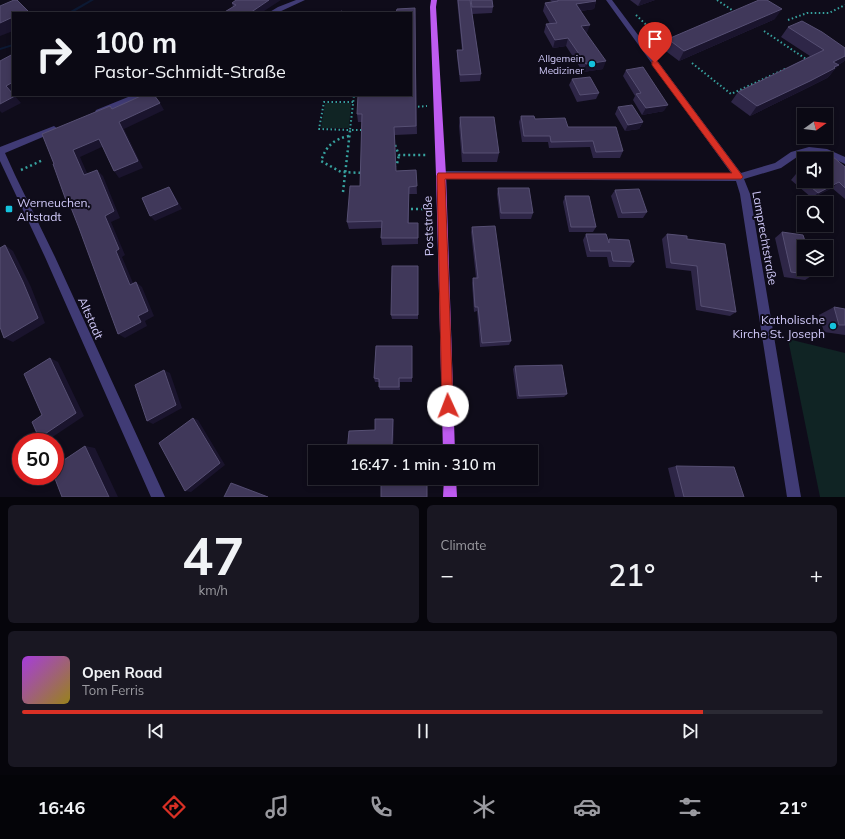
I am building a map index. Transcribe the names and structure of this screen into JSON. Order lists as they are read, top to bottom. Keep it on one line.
{"streets":{"main road":["Poststraße"],"street":["Lamprechtstraße","Altstadt"]},"places":{"other":["Allgemein Mediziner","Katholische Kirche St. Joseph"],"transit":["Werneuchen, Altstadt"]},"north":"right","page":{"turn":["100 m","Pastor-Schmidt-Straße"],"limit":"50","trip":"16:47 · 1 min · 310 m","tile":[["47","km/h"],"Climate"],"heat":["−","21°","+"],"song":["Open Road","Tom Ferris"],"tabs":["16:46","21°"]}}
